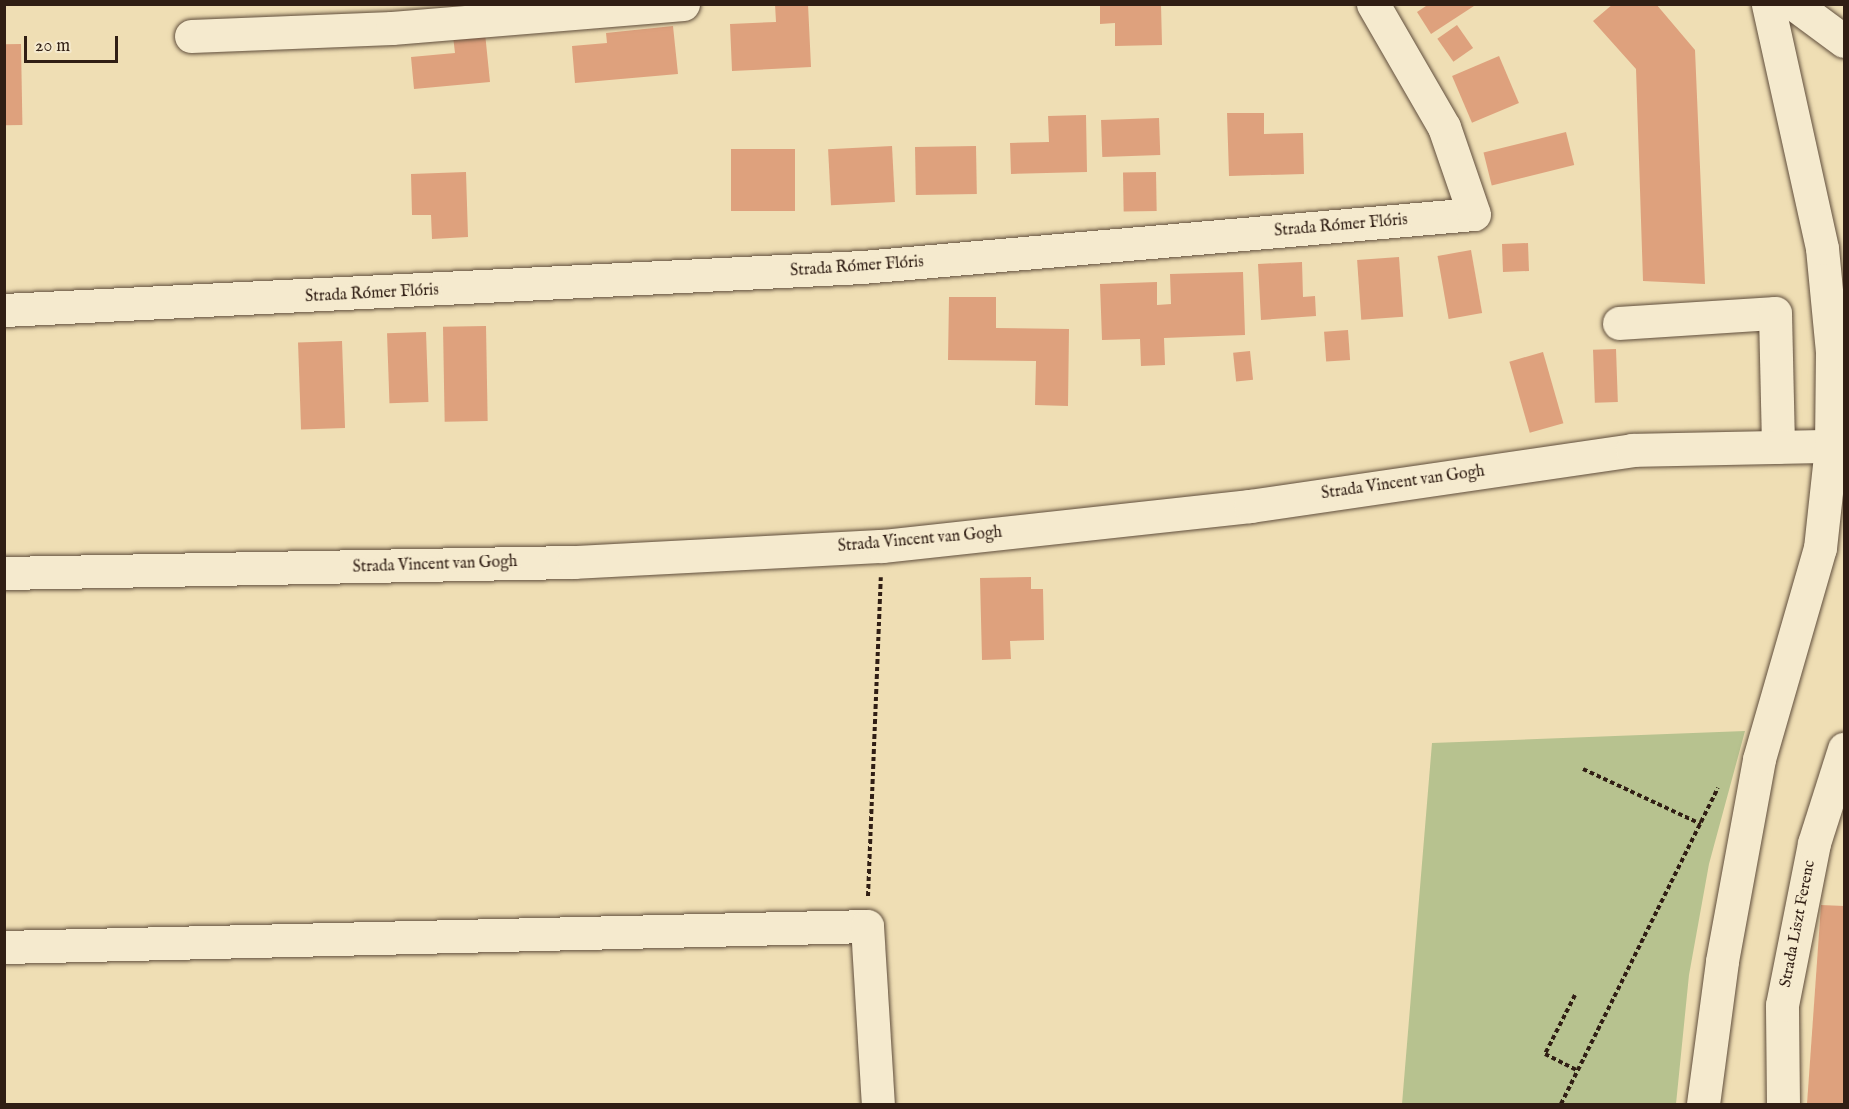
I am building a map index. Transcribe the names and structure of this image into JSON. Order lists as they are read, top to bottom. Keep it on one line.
{"streets":{"street":["Strada Rómer Flóris","Strada Vincent van Gogh","Strada Liszt Ferenc"]},"scale_bar":"20 m"}
